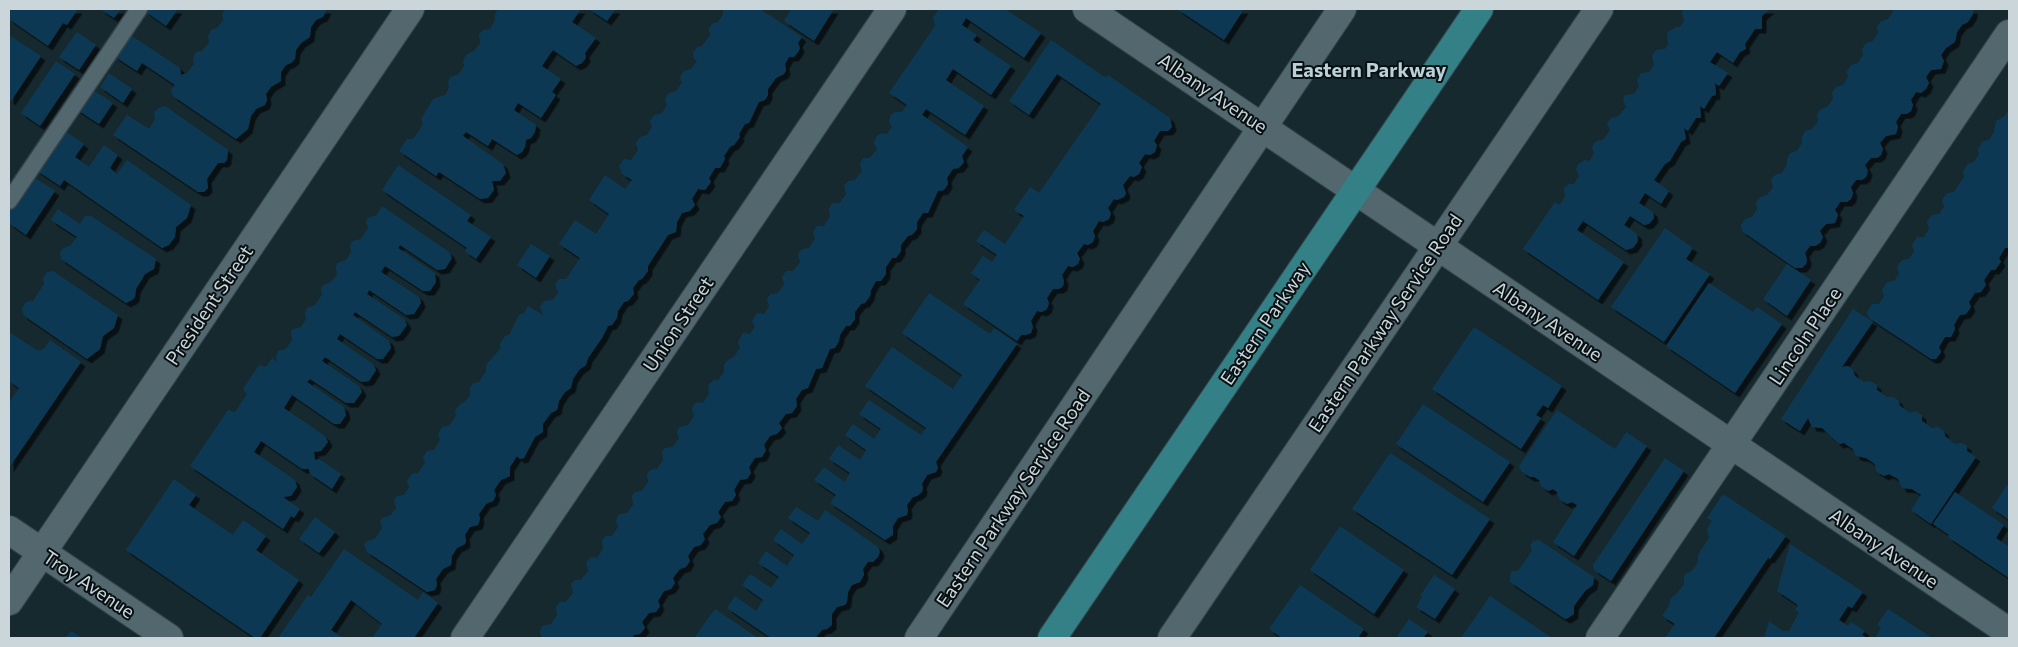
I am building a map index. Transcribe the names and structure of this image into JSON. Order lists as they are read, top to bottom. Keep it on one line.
{"streets":{"main road":["Eastern Parkway"],"street":["Albany Avenue","President Street","Eastern Parkway Service Road","Union Street","Lincoln Place","Troy Avenue"]},"crossings":[["Albany Avenue","Eastern Parkway"],["Albany Avenue","Eastern Parkway Service Road"],["Albany Avenue","Lincoln Place"],["President Street","Troy Avenue"]],"districts":["Eastern Parkway"]}
